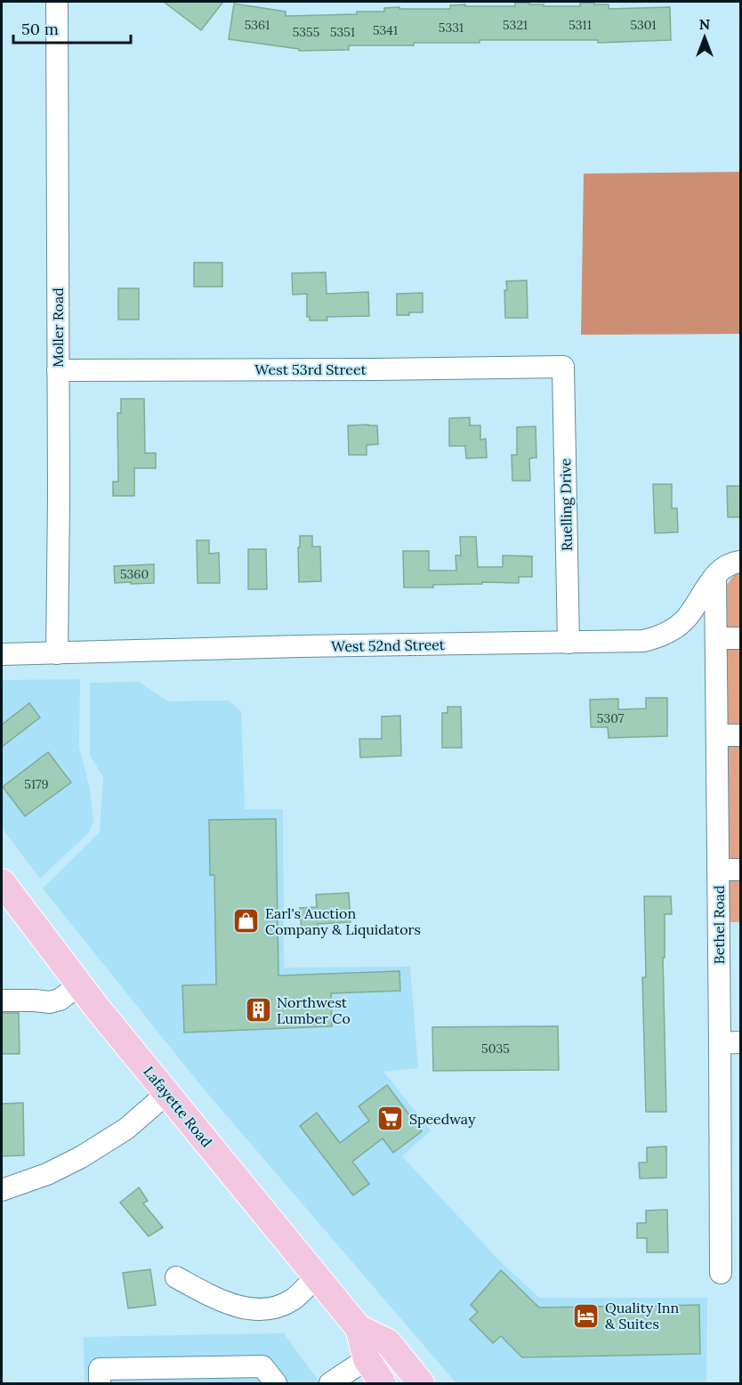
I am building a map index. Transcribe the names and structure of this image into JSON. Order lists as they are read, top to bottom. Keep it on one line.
{"streets":{"main road":["Lafayette Road"],"street":["Moller Road","West 53rd Street","Ruelling Drive","West 52nd Street","Bethel Road"]},"crossings":[["Moller Road","West 53rd Street"],["Moller Road","West 52nd Street"],["West 53rd Street","Ruelling Drive"],["Ruelling Drive","West 52nd Street"],["West 52nd Street","Bethel Road"]],"places":{"shop":["Earl's Auction Company & Liquidators"],"building":["Northwest Lumber Co"],"supermarket":["Speedway"],"hotel":["Quality Inn & Suites"]},"house_numbers":["5361","5321","5311","5301","5331","5341","5355","5351","5360","5307","5179","5035"],"scale_bar":"50 m","north":"top"}
